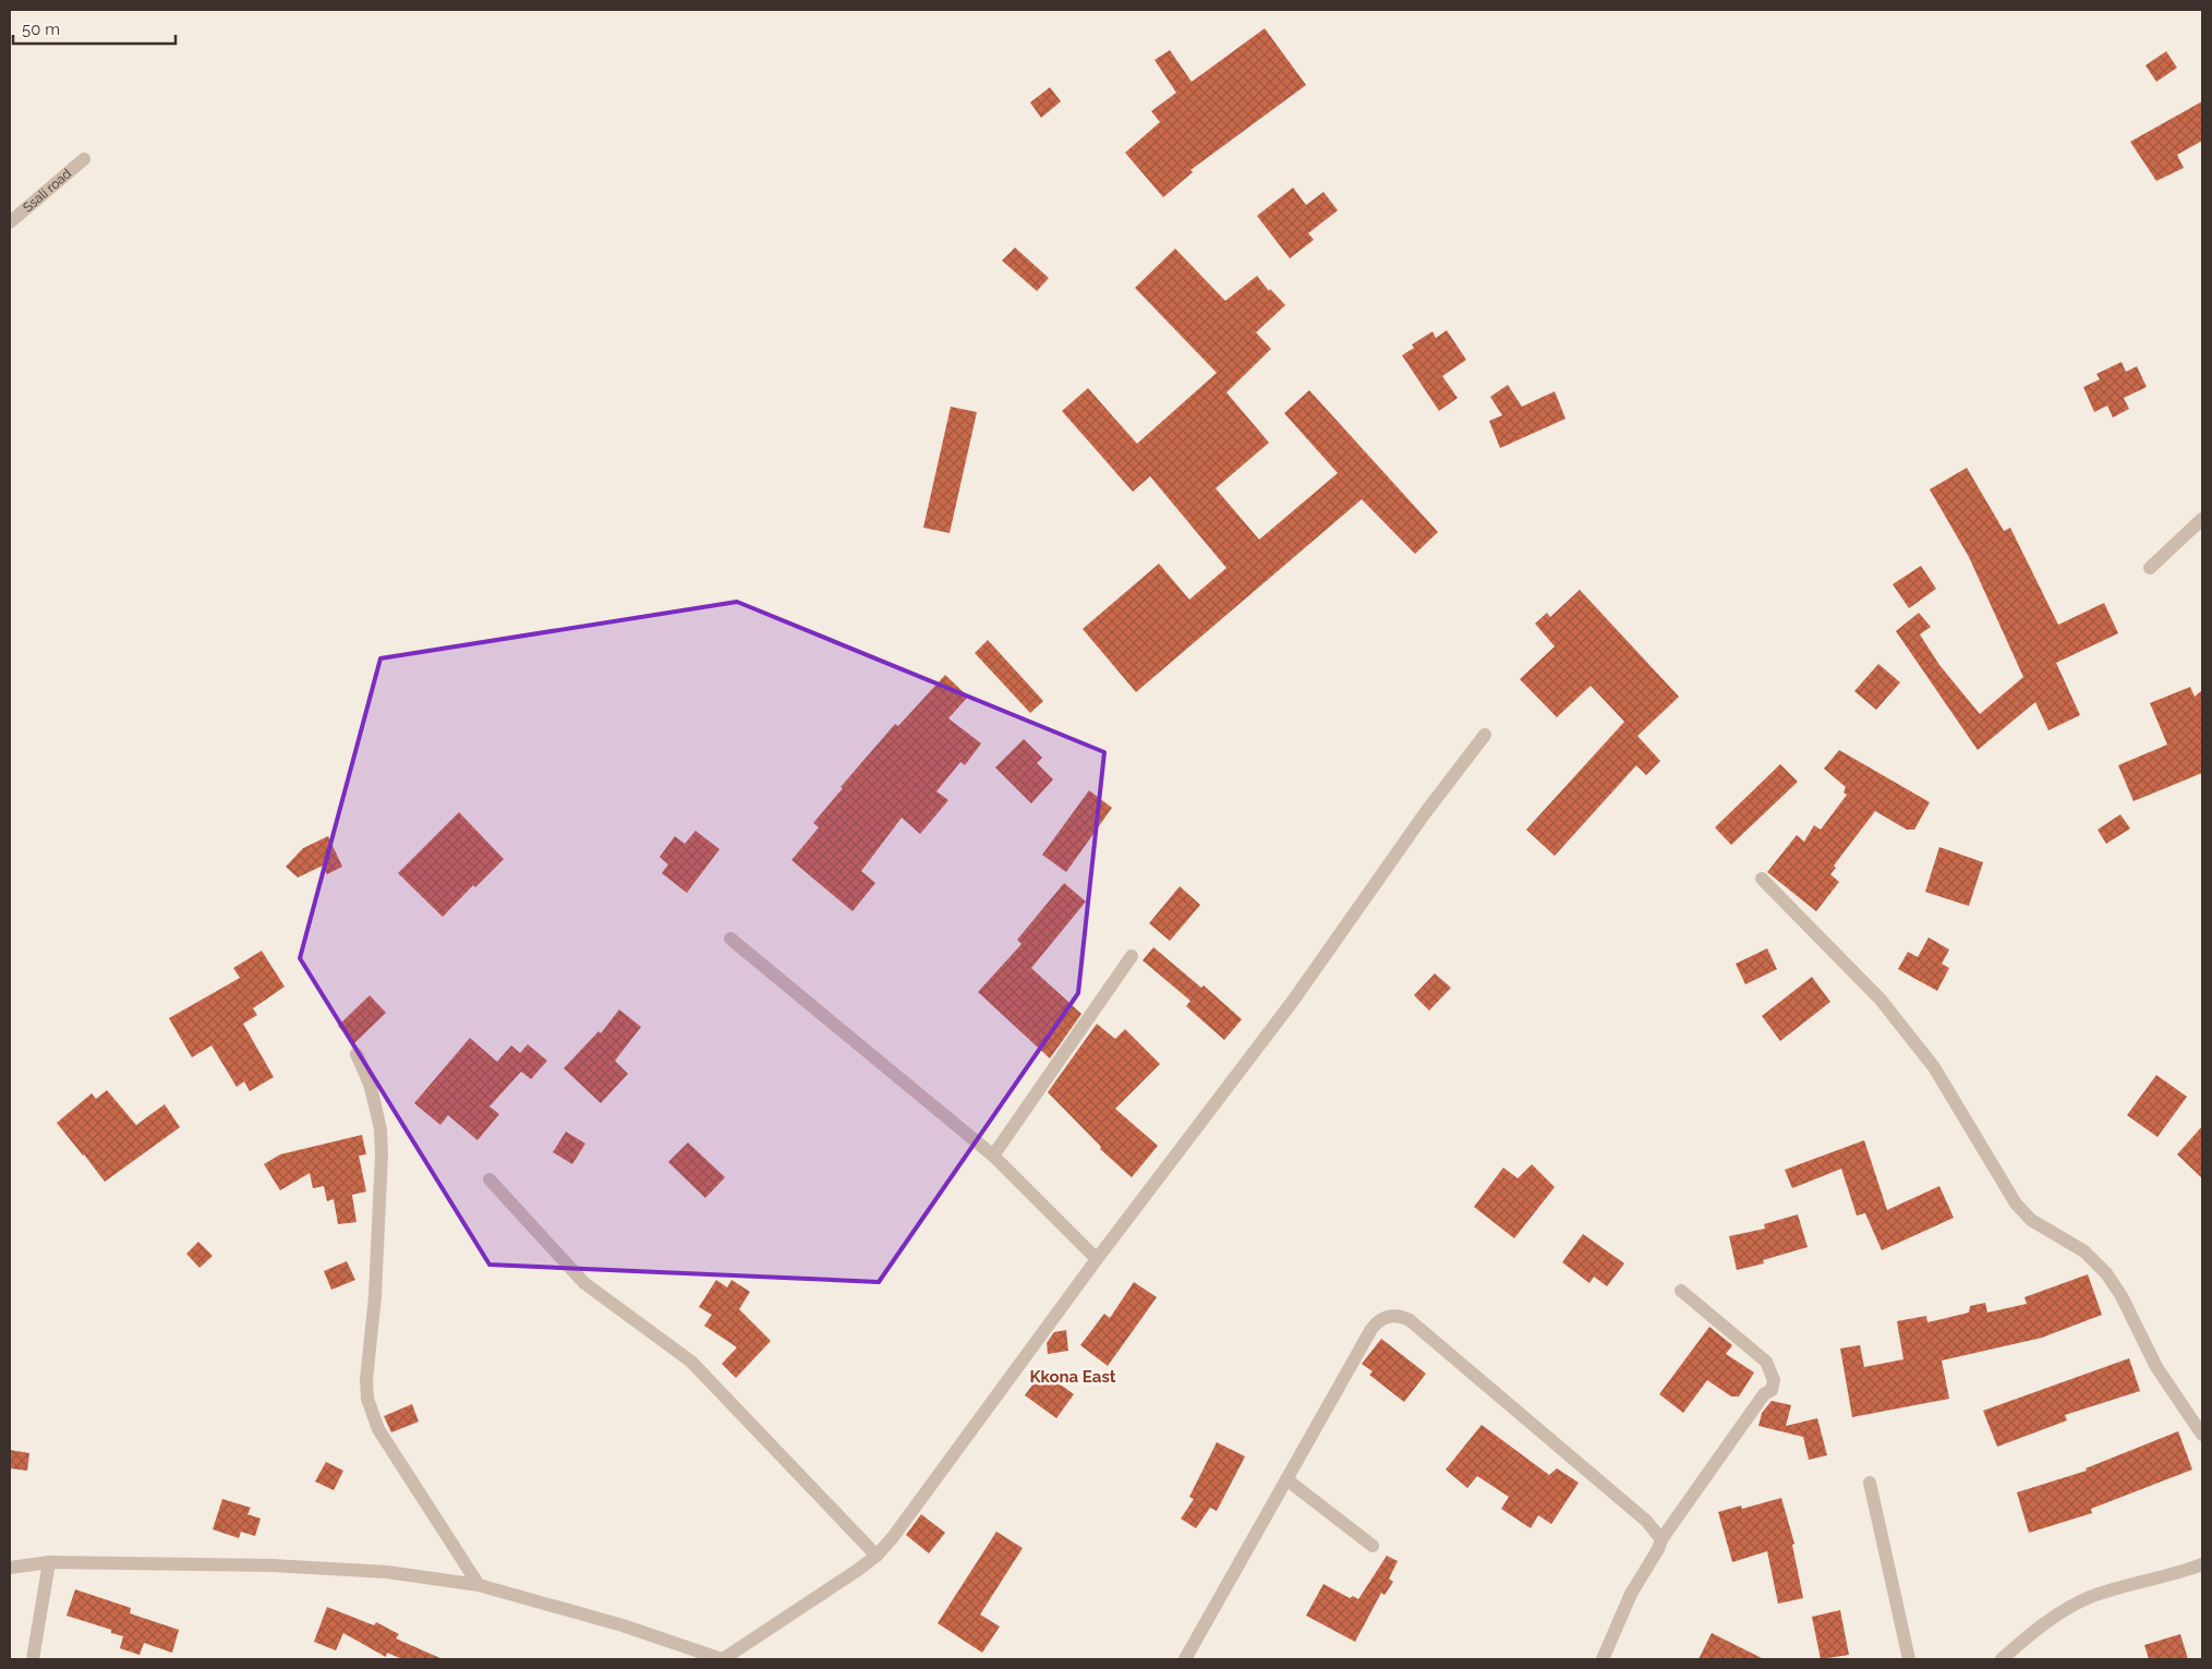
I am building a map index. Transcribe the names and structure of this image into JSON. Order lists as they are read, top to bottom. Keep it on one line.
{"streets":{"street":["Ssali road"]},"districts":["Kkona East"],"scale_bar":"50 m"}
